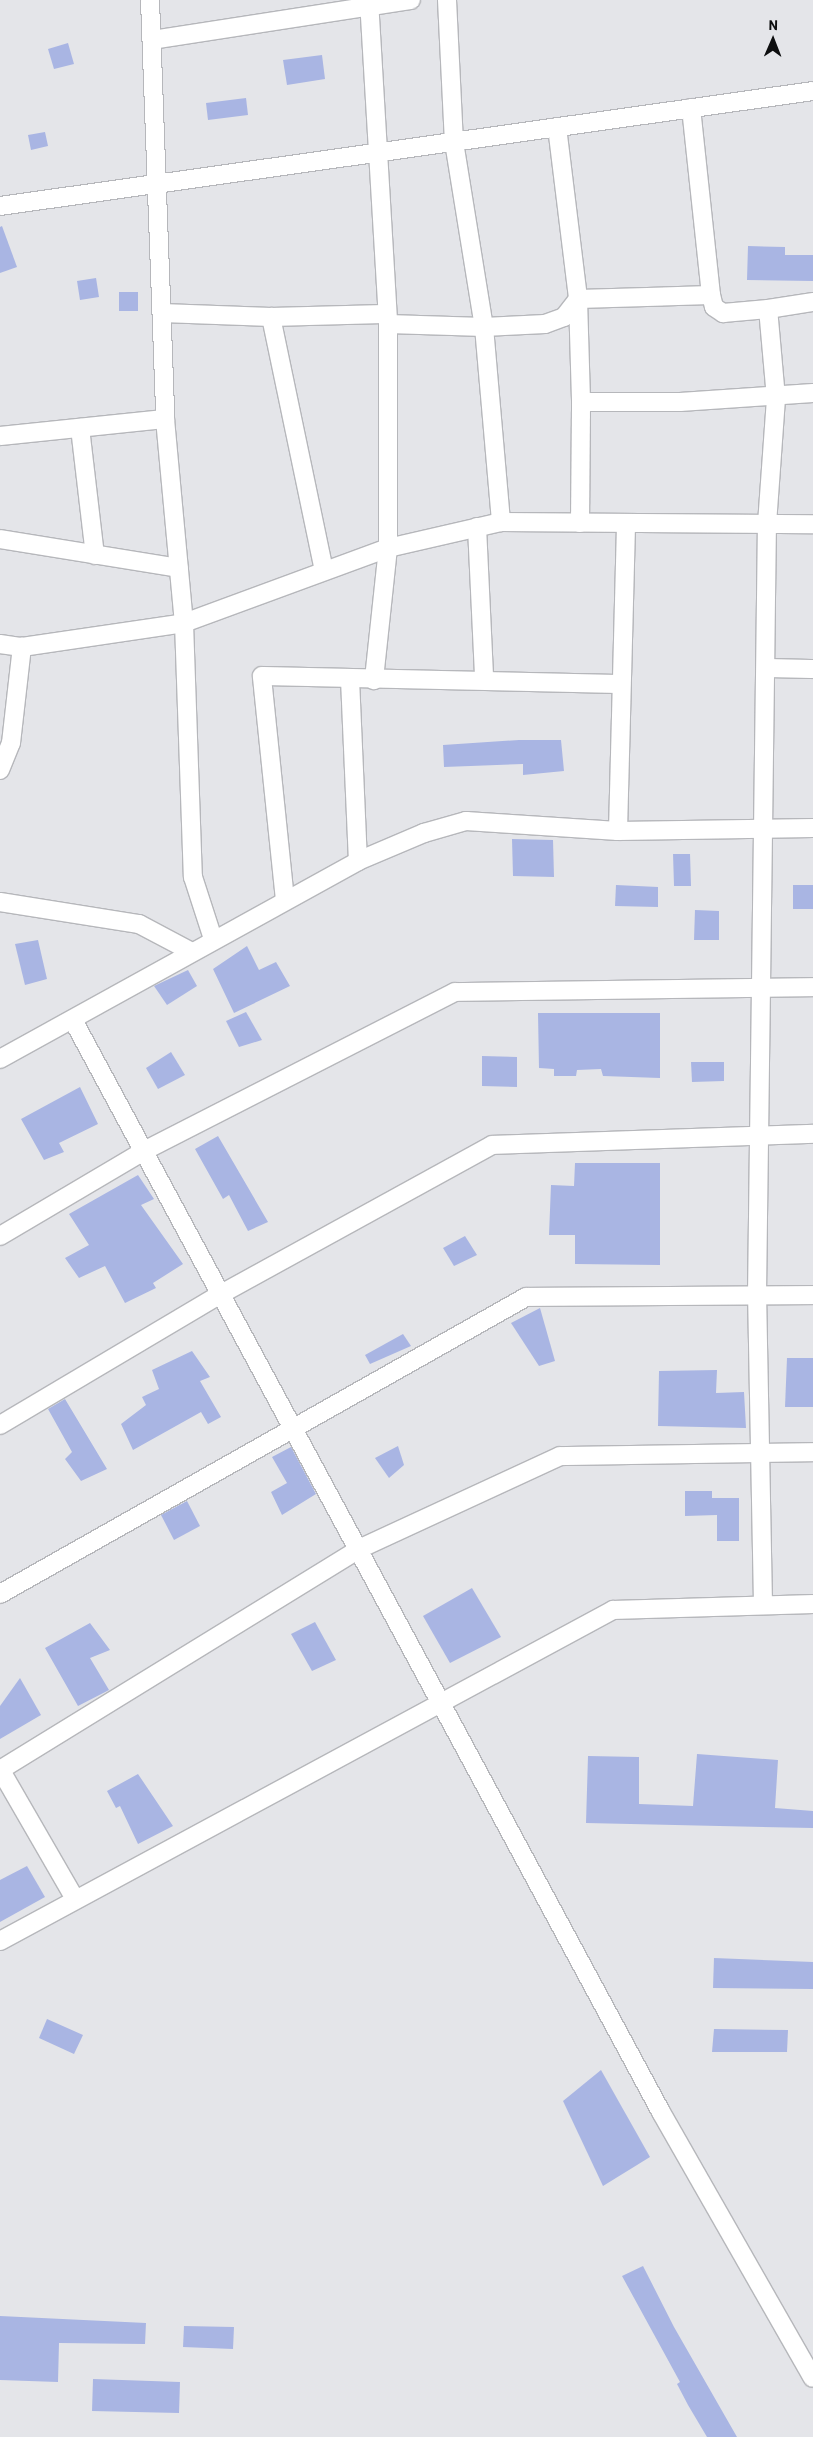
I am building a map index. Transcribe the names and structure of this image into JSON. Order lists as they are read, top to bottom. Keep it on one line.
{"north":"top"}
